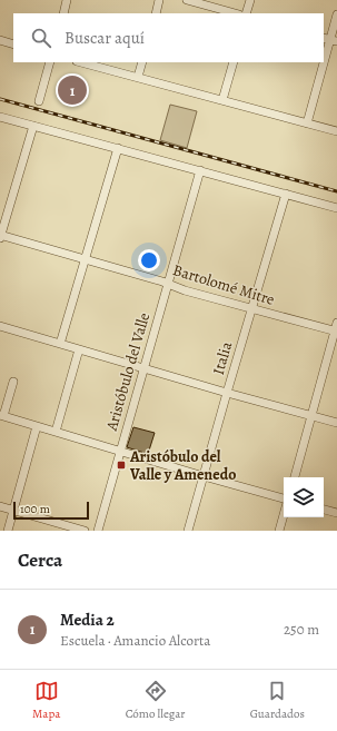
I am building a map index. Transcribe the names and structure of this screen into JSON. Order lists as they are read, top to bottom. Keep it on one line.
{"streets":{"street":["Bartolomé Mitre","Italia","Aristóbulo del Valle"]},"crossings":[["Bartolomé Mitre","Italia"],["Bartolomé Mitre","Aristóbulo del Valle"]],"places":{"transit":["Aristóbulo del Valle y Amenedo"]},"scale_bar":"100 m","page":{"search":"Buscar aquí","pins":"1","scale":"100 m","heading":"Cerca","list":[{"mark":"1","name":"Media 2","note":"Escuela · Amancio Alcorta","value":"250 m"}],"nav":["Mapa","Cómo llegar","Guardados"]}}
